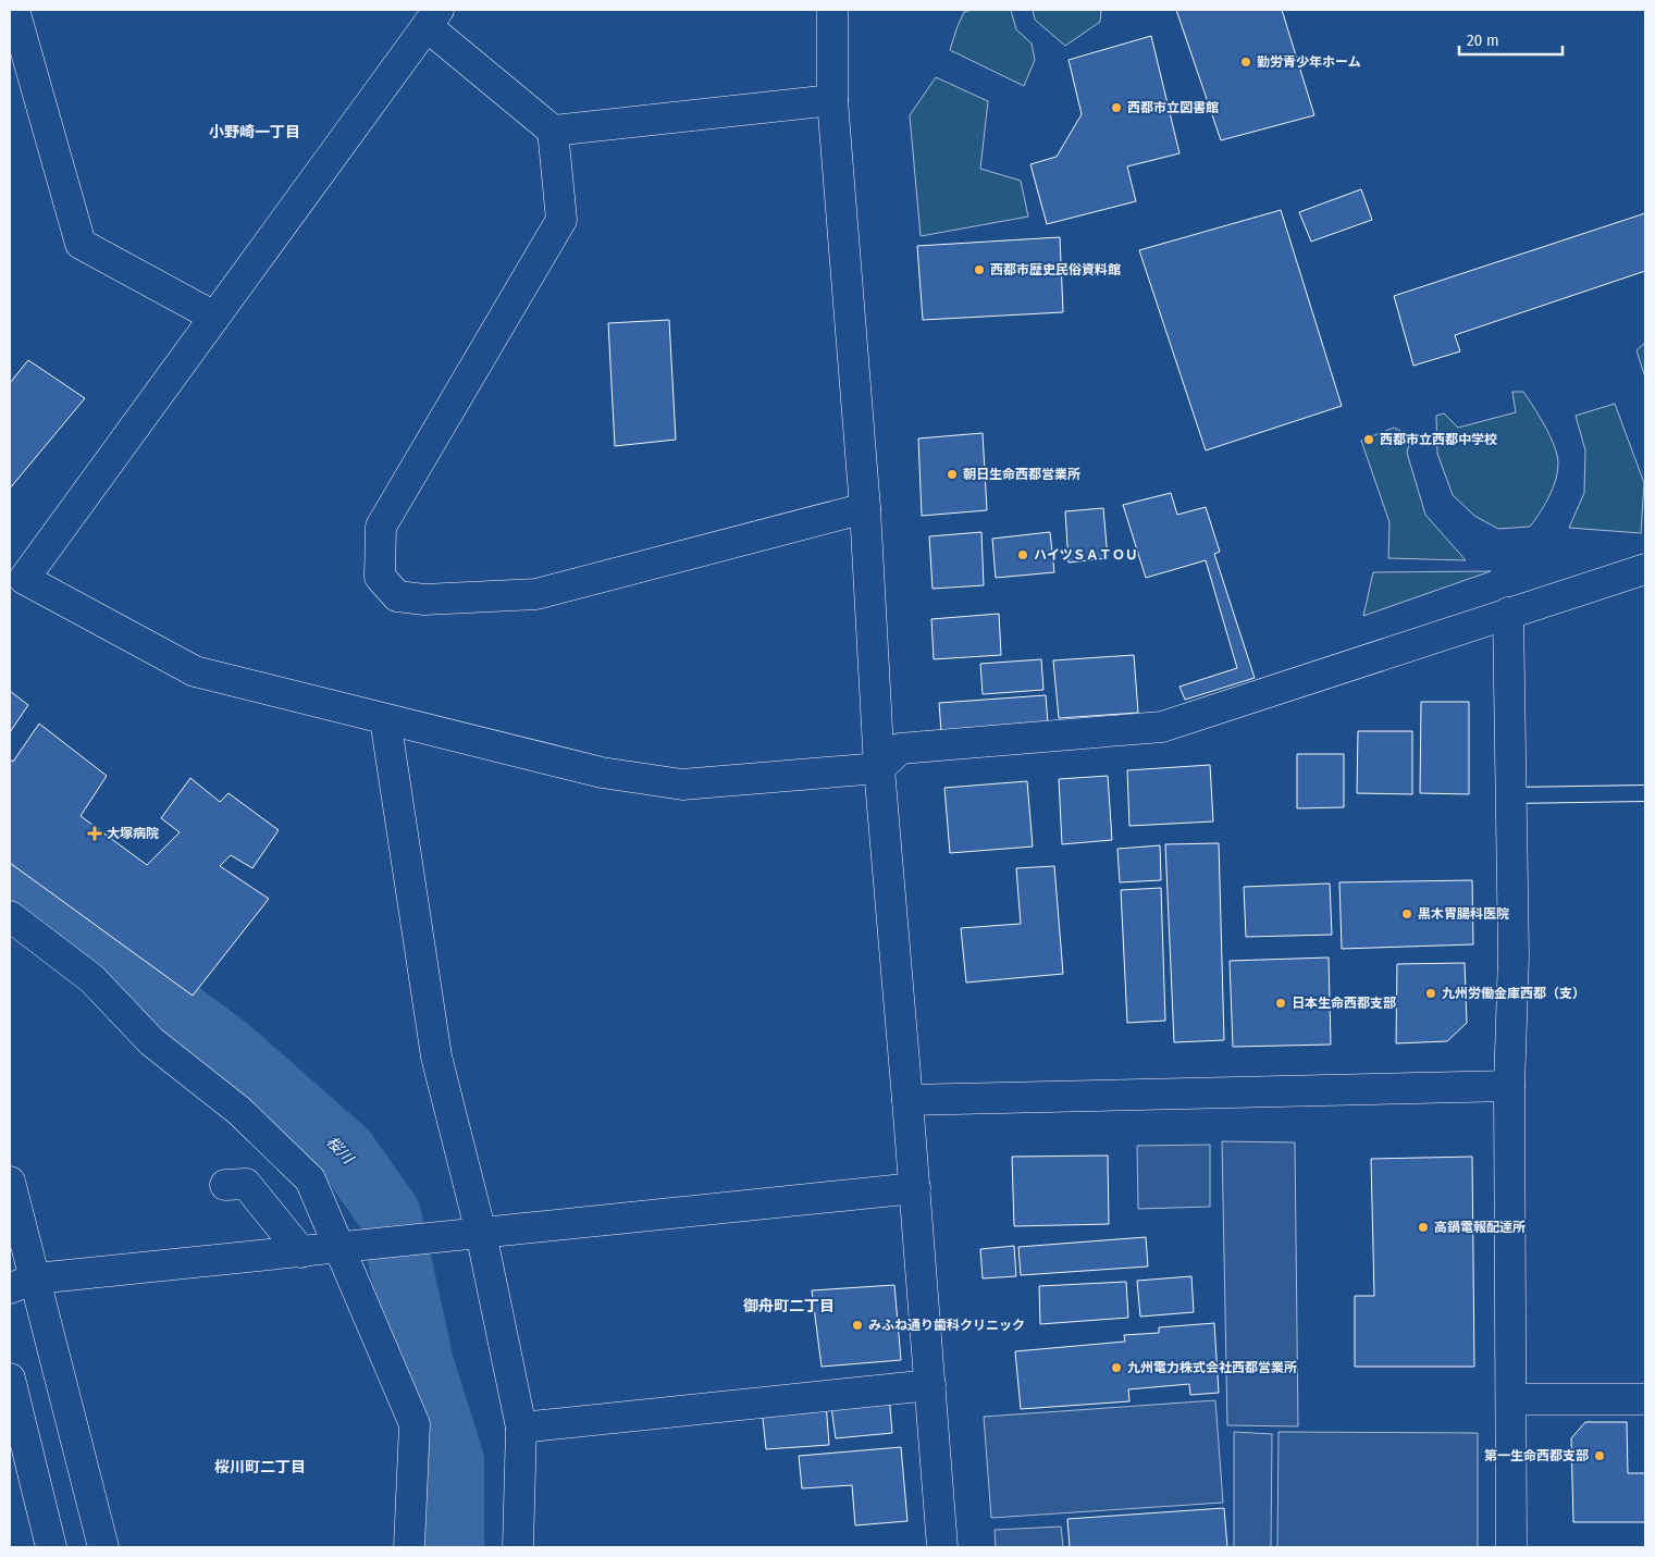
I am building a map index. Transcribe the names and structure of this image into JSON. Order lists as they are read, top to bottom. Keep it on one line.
{"districts":["小野崎一丁目","御舟町二丁目","桜川町二丁目"],"water":["桜川"],"places":{"other":["勤労青少年ホーム","西都市立図書館","西都市歴史民俗資料館","西都市立西都中学校","朝日生命西都営業所","ハイツＳＡＴＯＵ","黒木胃腸科医院","九州労働金庫西都（支）","日本生命西都支部","高鍋電報配達所","みふね通り歯科クリニック","九州電力株式会社西都営業所","第一生命西都支部"],"health":["大塚病院"]},"scale_bar":"20 m"}
